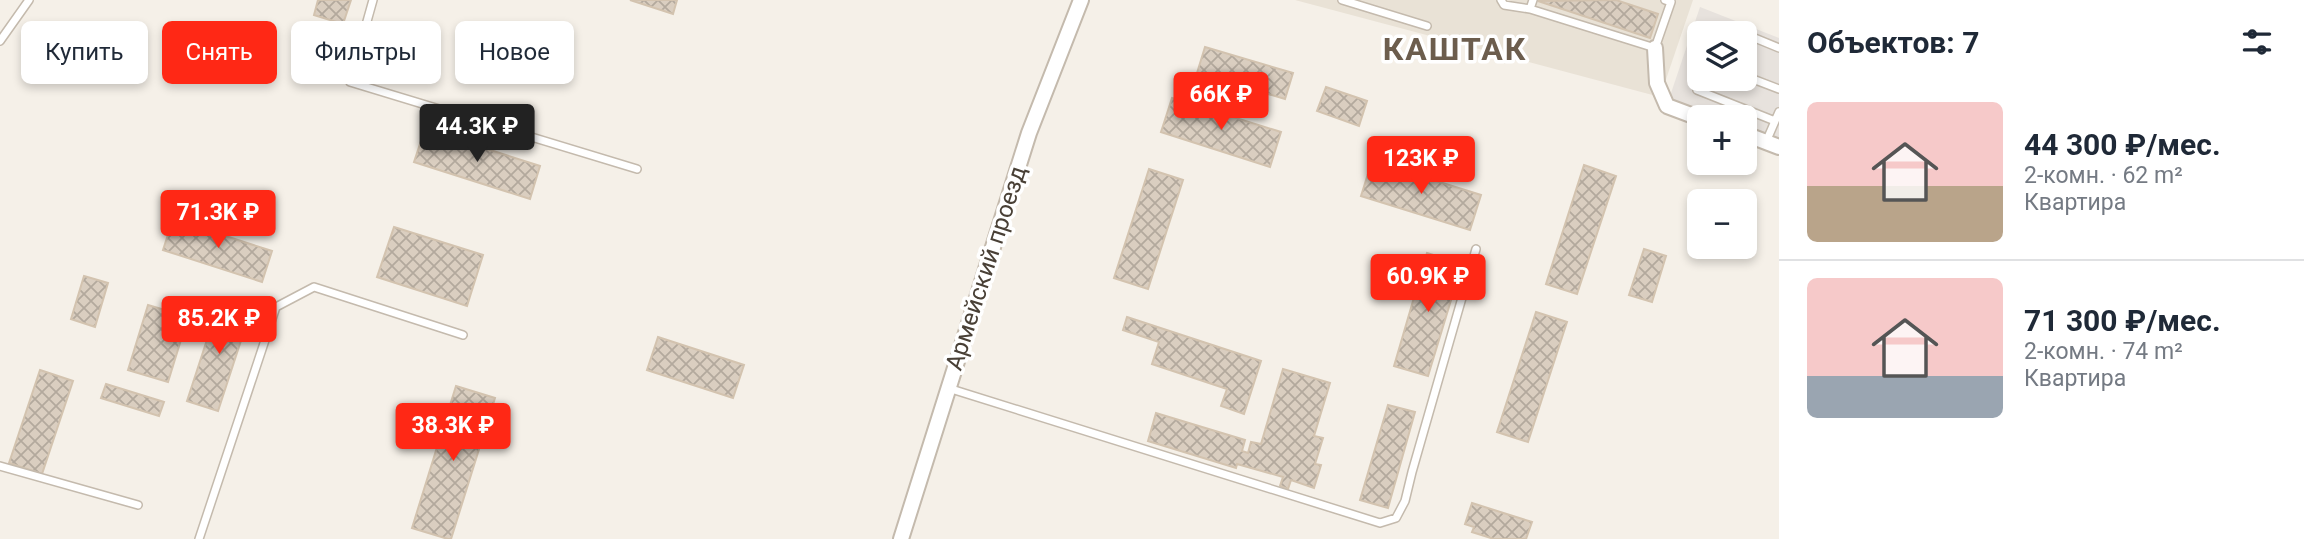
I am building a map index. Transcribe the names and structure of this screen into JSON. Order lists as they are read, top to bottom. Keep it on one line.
{"streets":{"street":["Армейский проезд"]},"districts":["КАШТАК"],"page":{"heading":"Объектов: 7","map_buttons":["+","−"],"chip":["Купить","Снять","Фильтры","Новое"],"price":["66K ₽","44.3K ₽","123K ₽","71.3K ₽","60.9K ₽","85.2K ₽","38.3K ₽"],"list":[{"name":"44 300 ₽/мес.","note":"2-комн. · 62 m² · Квартира"},{"name":"71 300 ₽/мес.","note":"2-комн. · 74 m² · Квартира"}]}}
